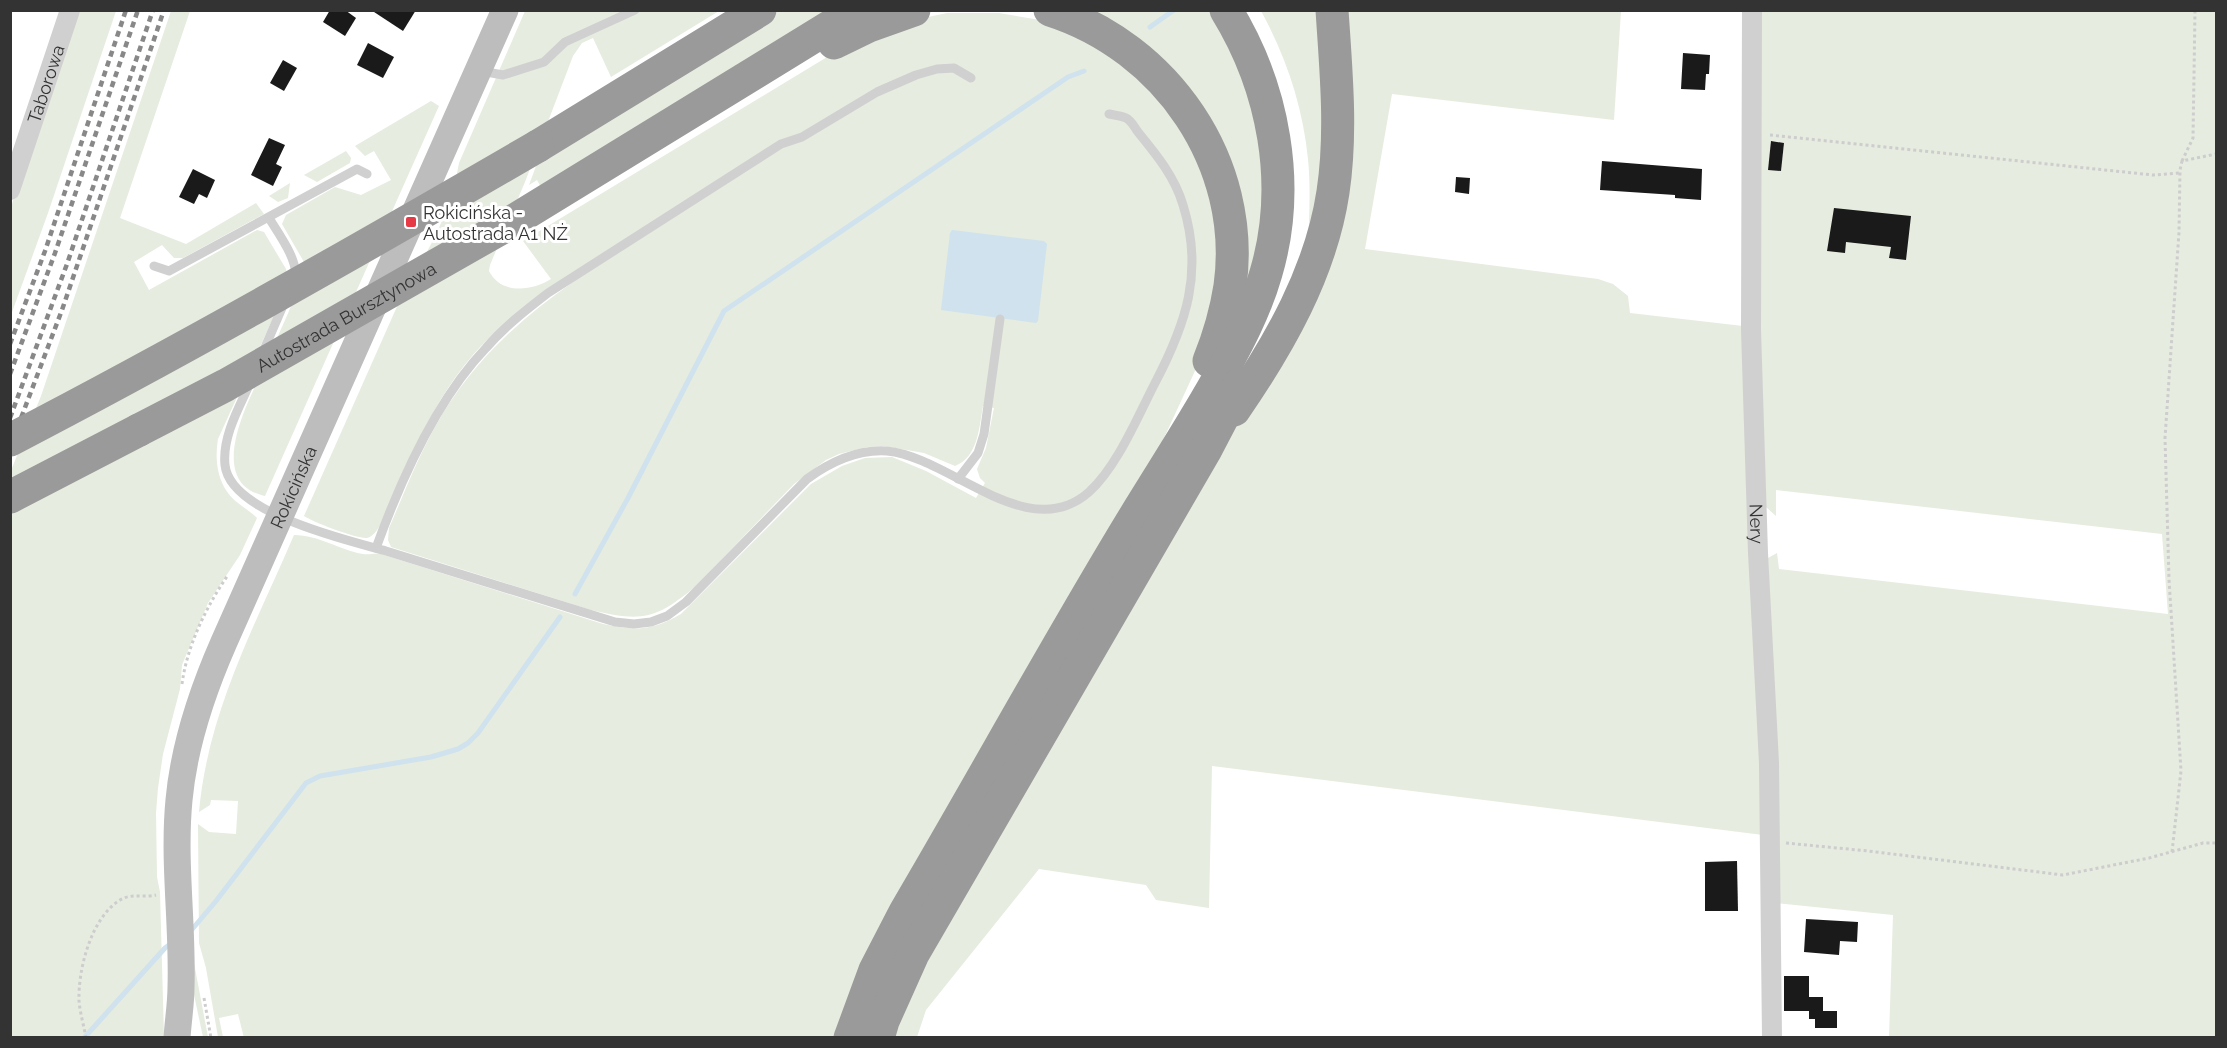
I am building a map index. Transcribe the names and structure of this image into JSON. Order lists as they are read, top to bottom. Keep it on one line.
{"streets":{"highway":["Autostrada Bursztynowa"],"main road":["Rokicińska"],"street":["Taborowa","Nery"]},"places":{"transit":["Rokicińska - Autostrada A1 NŻ"]}}
